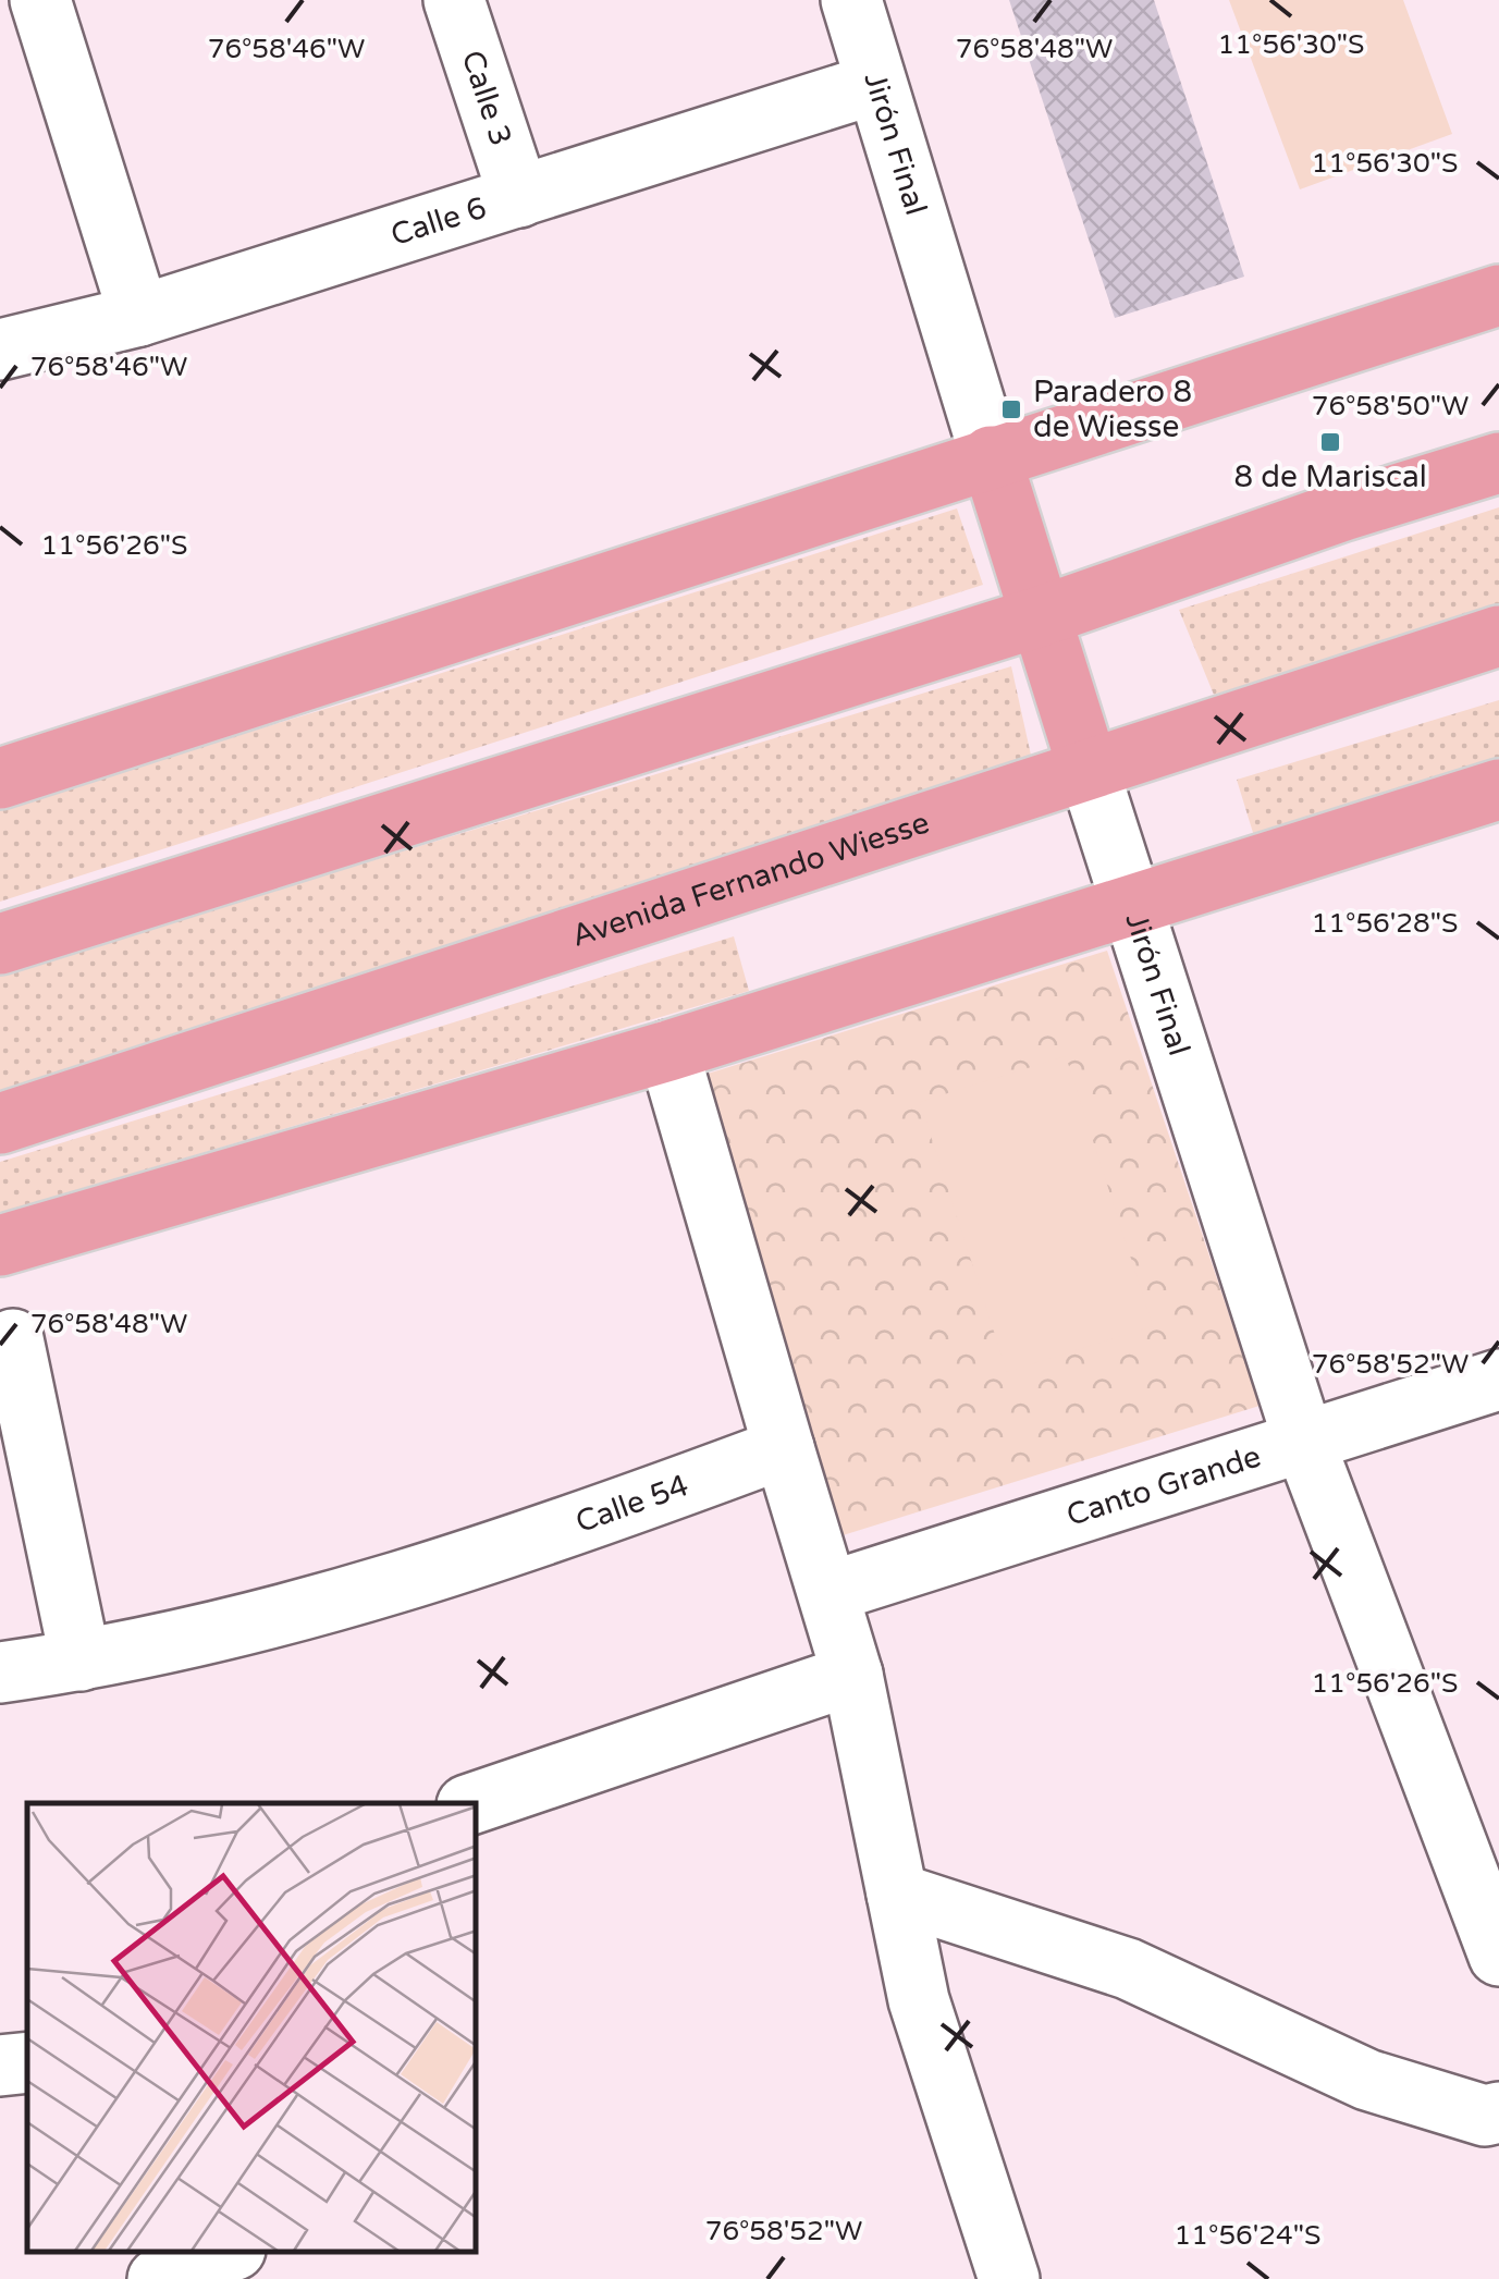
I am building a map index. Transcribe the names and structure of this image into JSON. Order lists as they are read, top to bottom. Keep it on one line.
{"streets":{"main road":["Jirón Final","Avenida Fernando Wiesse"],"street":["Calle 3","Calle 6","Canto Grande","Calle 54"]},"crossings":[["Calle 3","Calle 6"],["Jirón Final","Calle 6"],["Jirón Final","Avenida Fernando Wiesse"],["Jirón Final","Canto Grande"]],"places":{"transit":["Paradero 8 de Wiesse","8 de Mariscal"]},"coordinates":["11°56'30\"S","76°58'48\"W","76°58'46\"W","76°58'50\"W","11°56'26\"S","11°56'28\"S","76°58'52\"W","11°56'24\"S"]}
